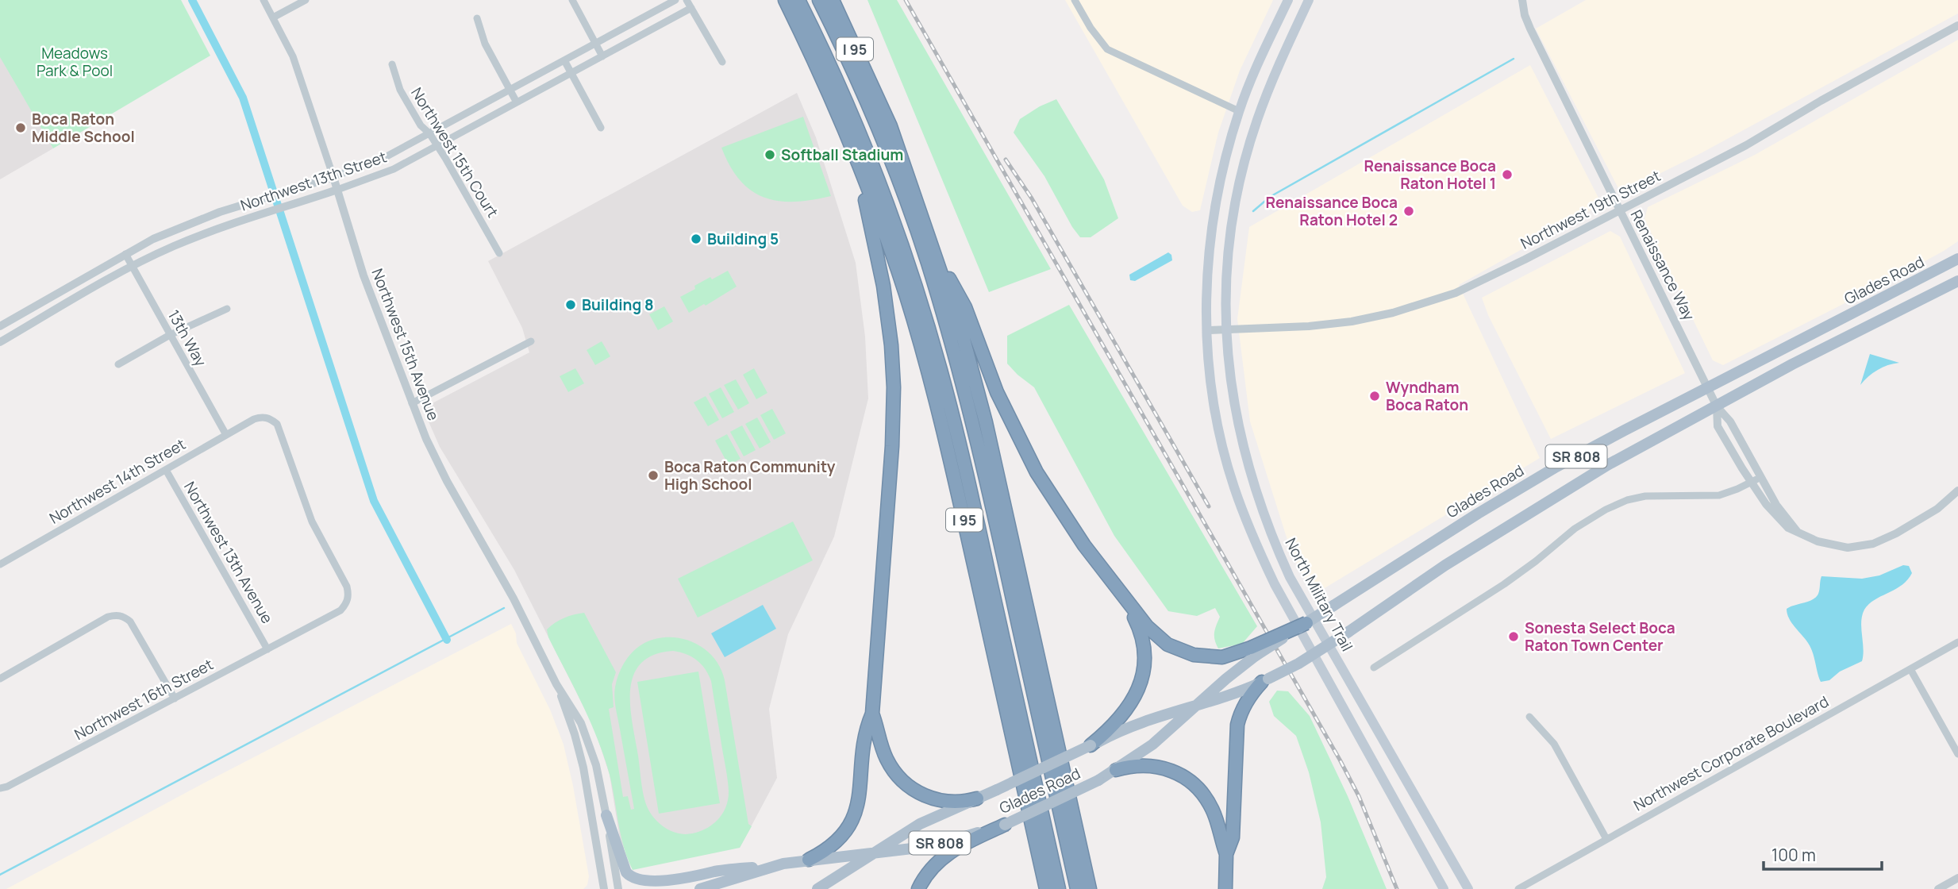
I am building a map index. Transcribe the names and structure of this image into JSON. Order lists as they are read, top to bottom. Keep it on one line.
{"streets":{"highway":["I 95"],"main road":["Glades Road","SR 808","North Military Trail"],"street":["Northwest 15th Court","Northwest 13th Street","Northwest 19th Street","Renaissance Way","13th Way","Northwest 15th Avenue","Northwest 14th Street","Northwest 13th Avenue","Northwest 16th Street","Northwest Corporate Boulevard"]},"crossings":[["Northwest 15th Court","Northwest 13th Street"],["Northwest 13th Street","13th Way"],["Northwest 13th Street","Northwest 15th Avenue"],["Northwest 19th Street","Renaissance Way"],["Northwest 19th Street","North Military Trail"],["Renaissance Way","Glades Road"],["13th Way","Northwest 14th Street"],["Northwest 14th Street","Northwest 13th Avenue"],["Northwest 14th Street","Northwest 16th Street"],["Northwest 13th Avenue","Northwest 16th Street"]],"parks":["Meadows Park & Pool"],"places":["Boca Raton Middle School","Softball Stadium","Renaissance Boca Raton Hotel 1","Renaissance Boca Raton Hotel 2","Building 5","Building 8","Wyndham Boca Raton","Boca Raton Community High School","Sonesta Select Boca Raton Town Center"],"scale_bar":"100 m"}
